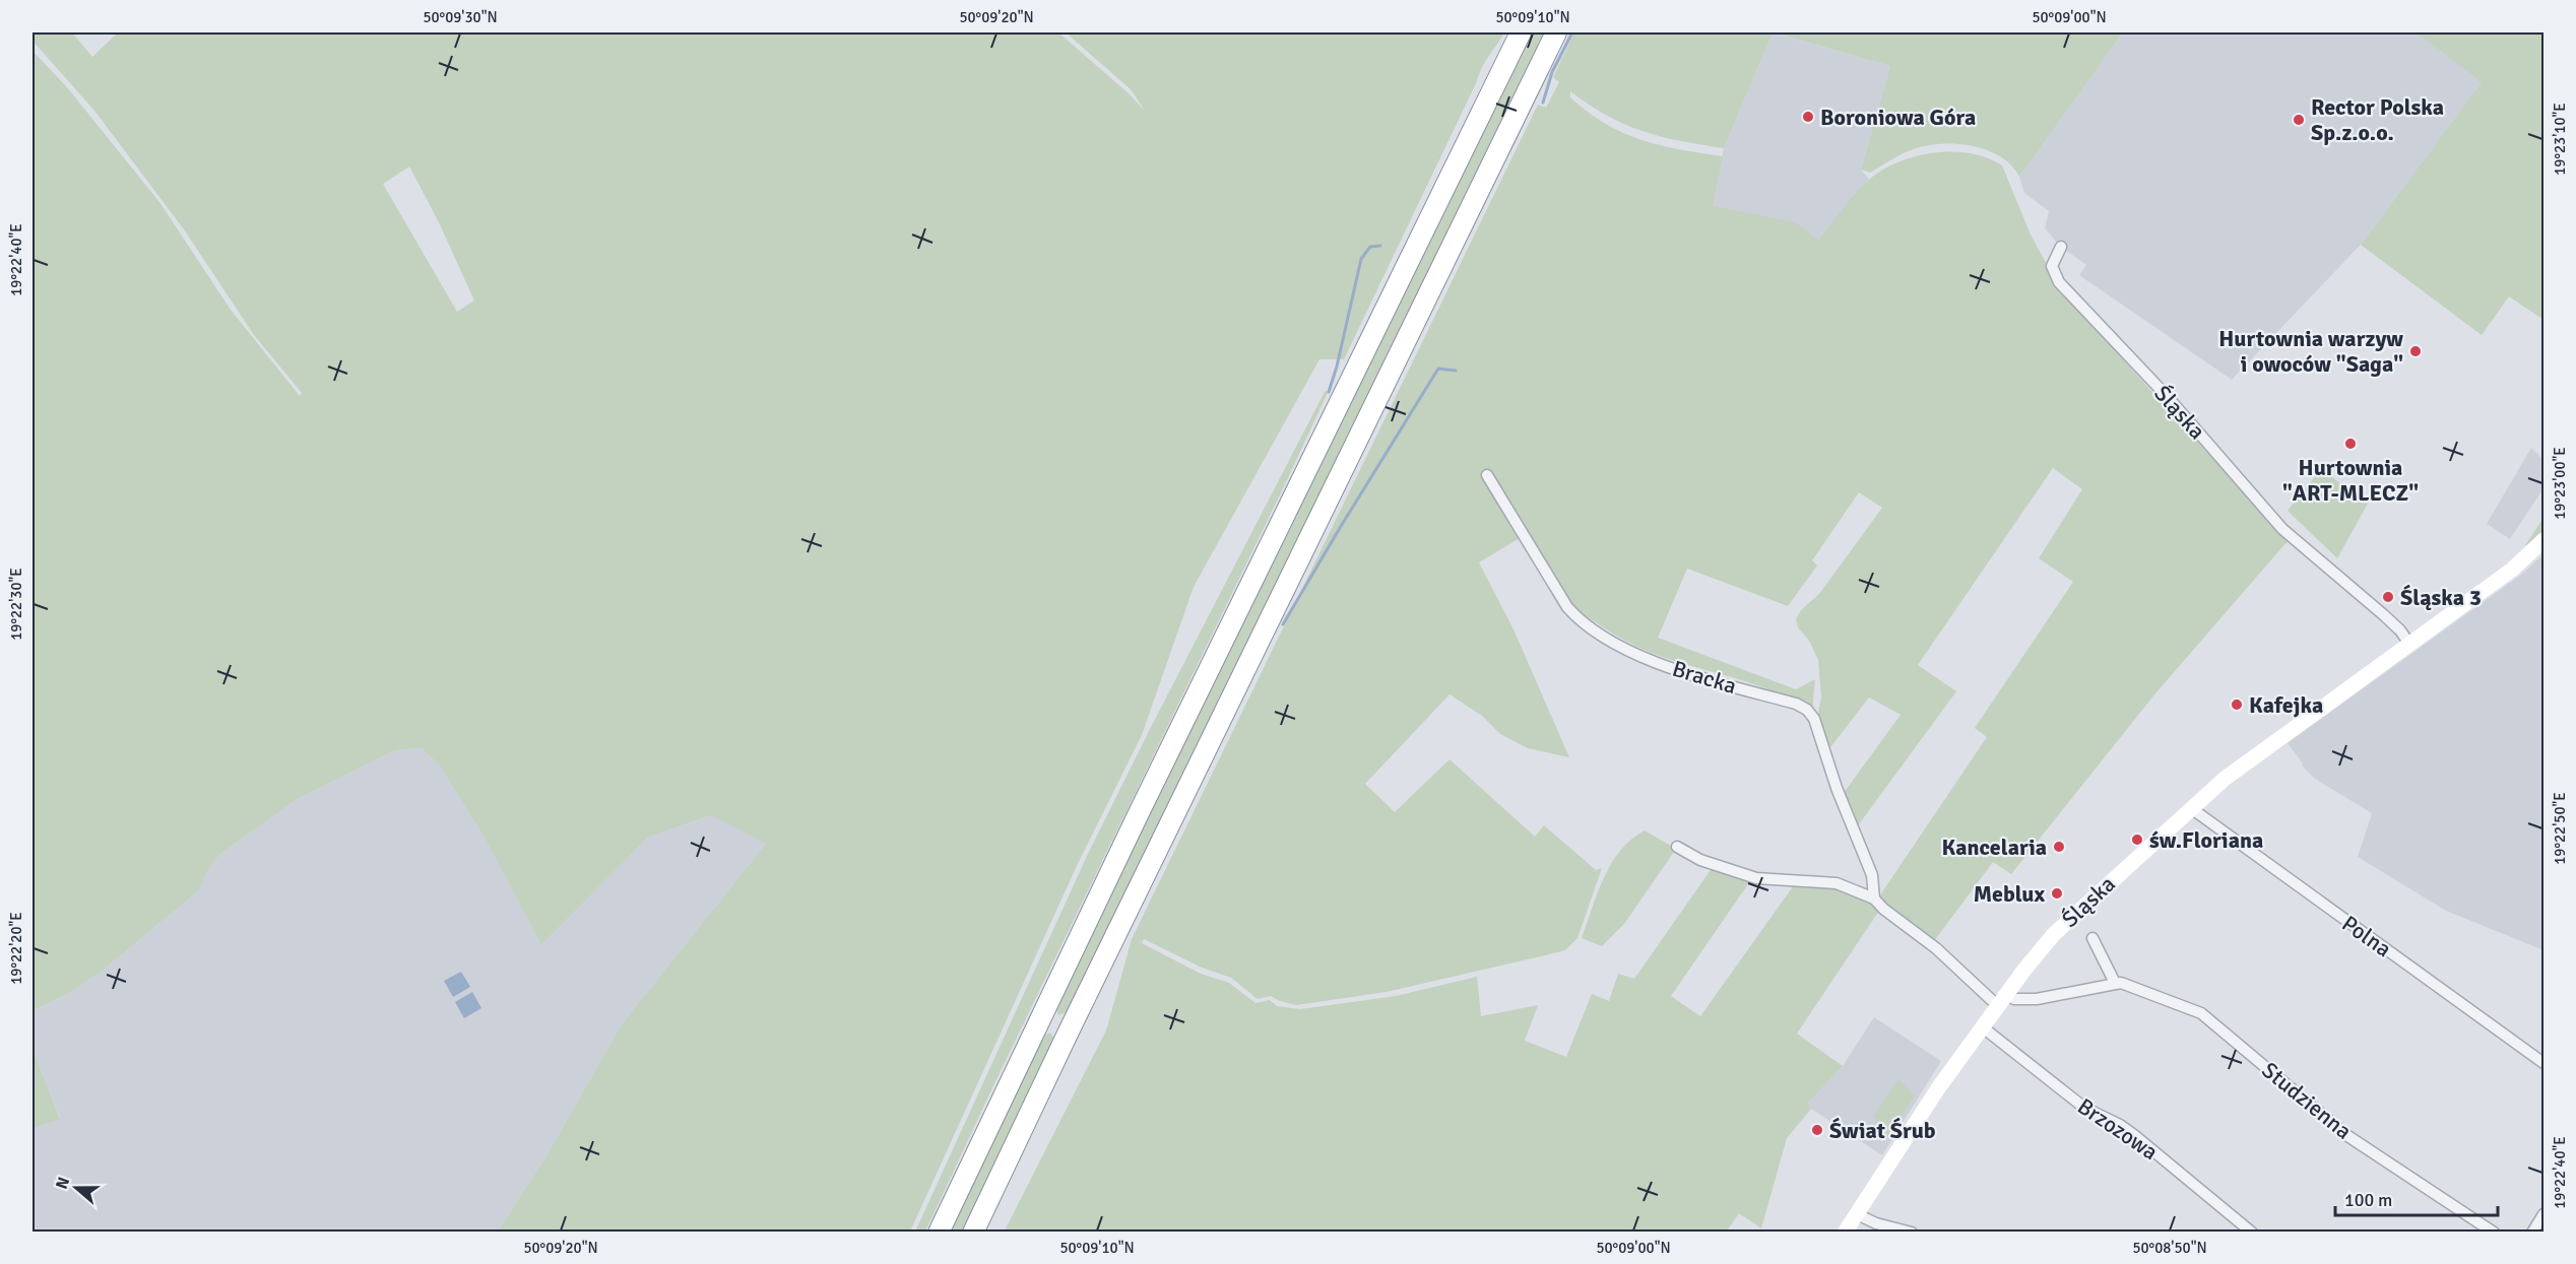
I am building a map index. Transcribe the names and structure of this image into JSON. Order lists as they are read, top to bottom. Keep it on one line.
{"streets":{"main road":["Śląska"],"street":["Bracka","Polna","Studzienna","Brzozowa"]},"crossings":[["Śląska","Polna"],["Śląska","Studzienna"],["Śląska","Brzozowa"]],"places":["Boroniowa Góra","Rector Polska Sp.z.o.o.","Hurtownia warzyw i owoców \"Saga\"","Hurtownia \"ART-MLECZ\"","Śląska 3","Kafejka","św.Floriana","Kancelaria","Meblux","Świat Śrub"],"scale_bar":"100 m","north":"left","coordinates":["50°09'30\"N","50°09'20\"N","50°09'10\"N","50°09'00\"N","19°23'10\"E","19°22'40\"E","19°23'00\"E","19°22'30\"E","19°22'50\"E","19°22'20\"E","50°08'50\"N"]}
